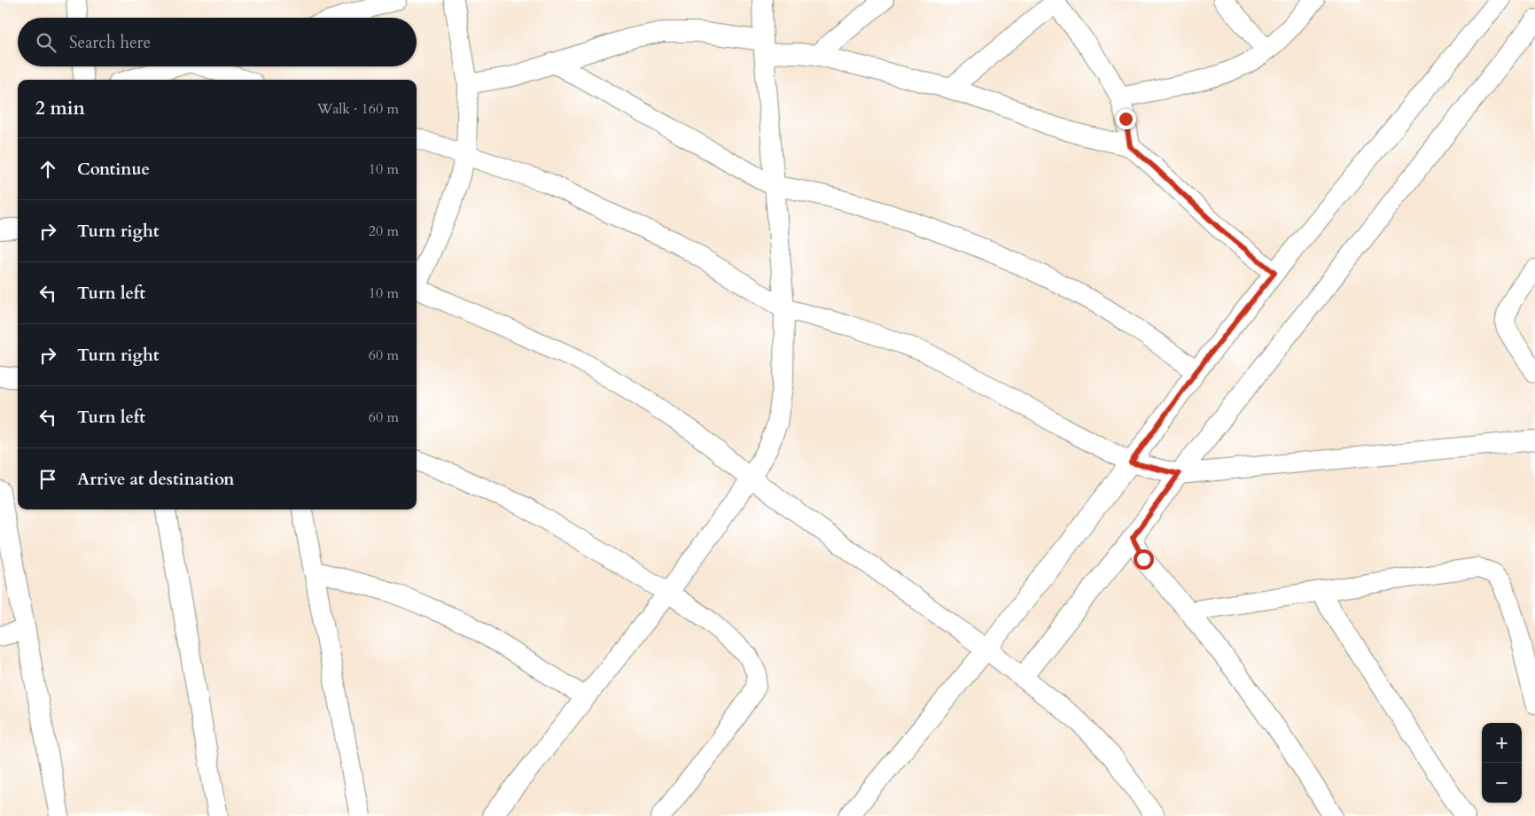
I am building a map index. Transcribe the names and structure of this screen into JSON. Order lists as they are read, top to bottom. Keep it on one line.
{"page":{"search":"Search here","heading":["2 min","Walk · 160 m"],"list":[["Continue","10 m"],["Turn right","20 m"],["Turn left","10 m"],["Turn right","60 m"],["Turn left","60 m"],"Arrive at destination"],"map_buttons":["+","−"]}}
